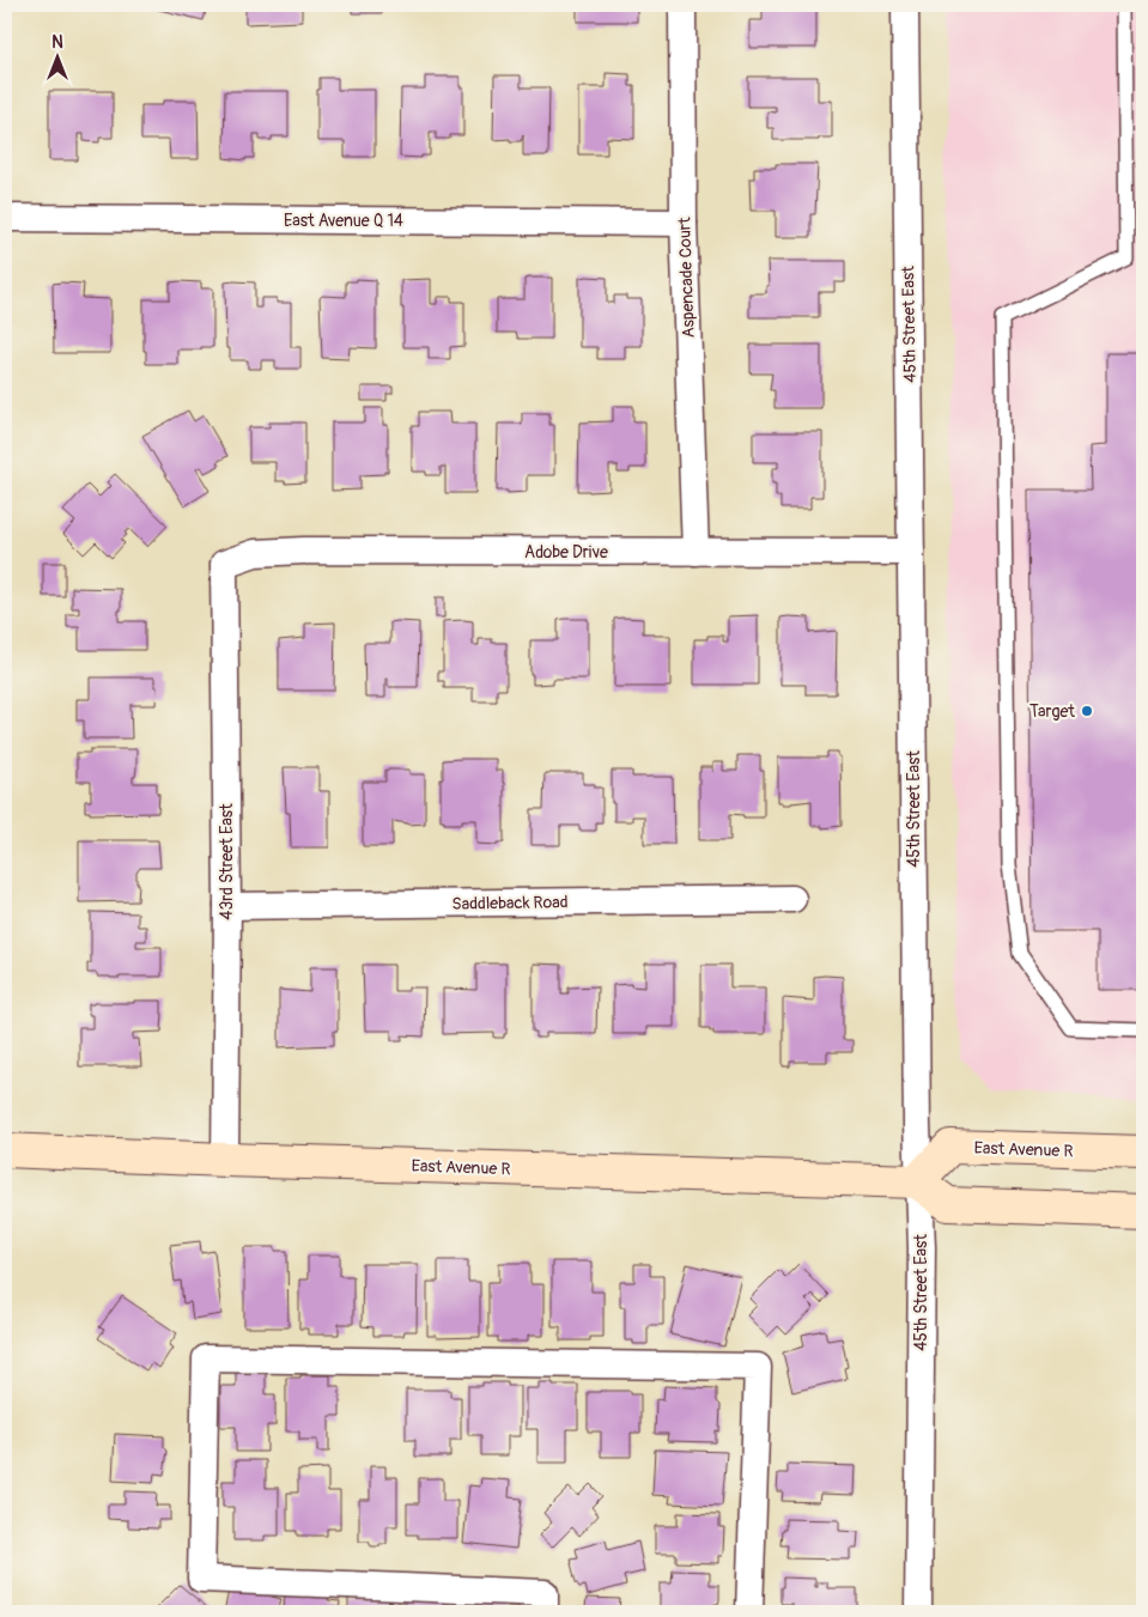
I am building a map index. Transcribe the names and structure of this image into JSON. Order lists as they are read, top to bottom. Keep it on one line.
{"streets":{"main road":["East Avenue R"],"street":["East Avenue Q 14","Aspencade Court","45th Street East","Adobe Drive","43rd Street East","Saddleback Road"]},"crossings":[["East Avenue Q 14","Aspencade Court"],["Aspencade Court","Adobe Drive"],["45th Street East","Adobe Drive"],["45th Street East","East Avenue R"],["Adobe Drive","43rd Street East"],["43rd Street East","Saddleback Road"],["43rd Street East","East Avenue R"]],"places":["Target"],"north":"top"}
